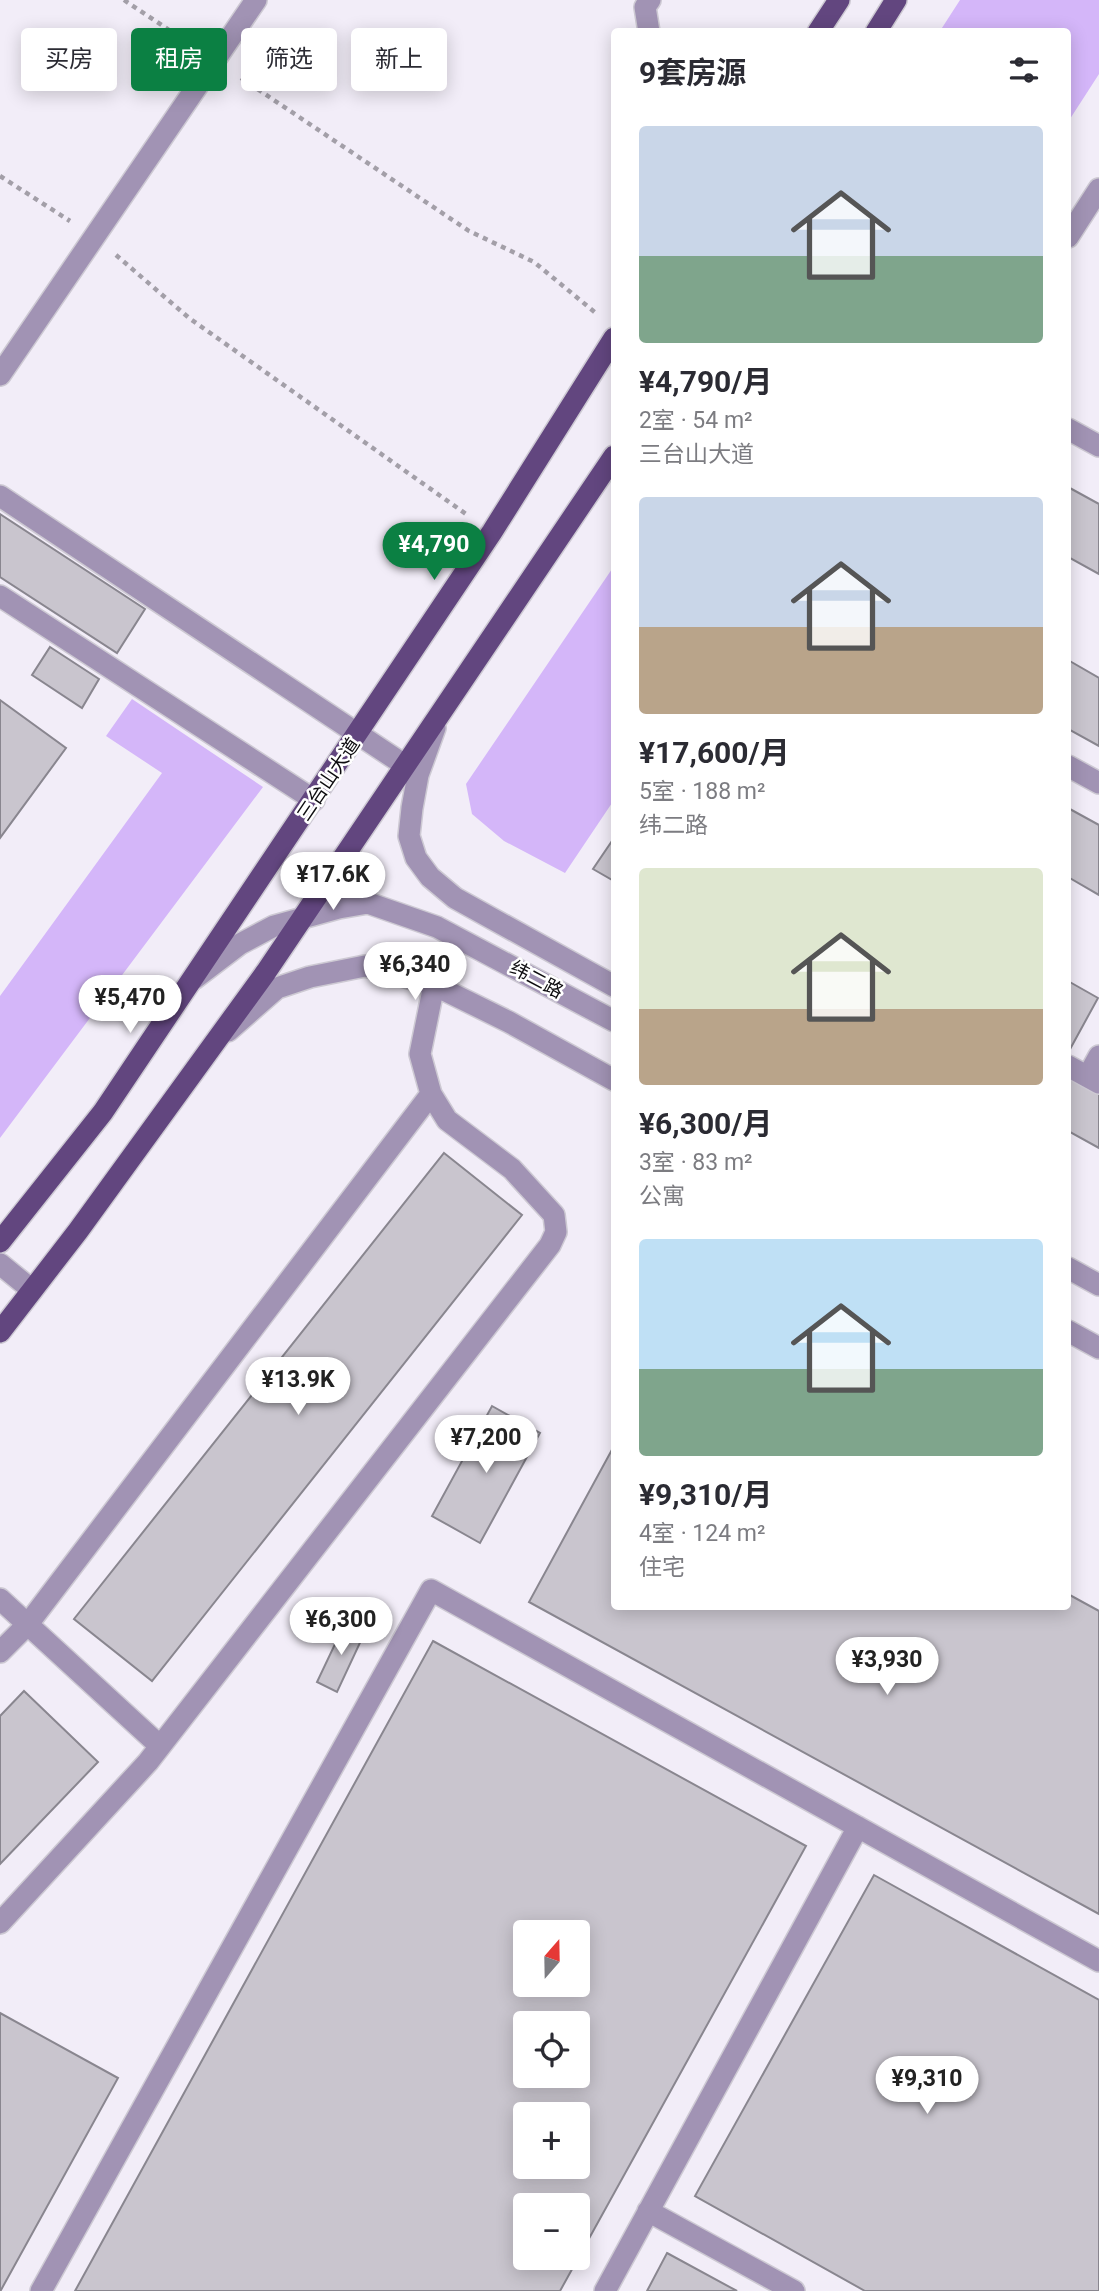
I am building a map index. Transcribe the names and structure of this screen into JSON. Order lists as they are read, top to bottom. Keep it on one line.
{"streets":{"main road":["三台山大道"],"street":["纬二路"]},"crossings":[["三台山大道","纬二路"]],"north":"top","page":{"chip":["买房","租房","筛选","新上"],"heading":"9套房源","list":[{"name":"¥4,790/月","note":"2室 · 54 m² · 三台山大道"},{"name":"¥17,600/月","note":"5室 · 188 m² · 纬二路"},{"name":"¥6,300/月","note":"3室 · 83 m² · 公寓"},{"name":"¥9,310/月","note":"4室 · 124 m² · 住宅"}],"price":["¥4,790","¥17.6K","¥6,340","¥5,470","¥13.9K","¥7,200","¥6,300","¥3,930","¥9,310"],"map_buttons":["+","−"]}}
